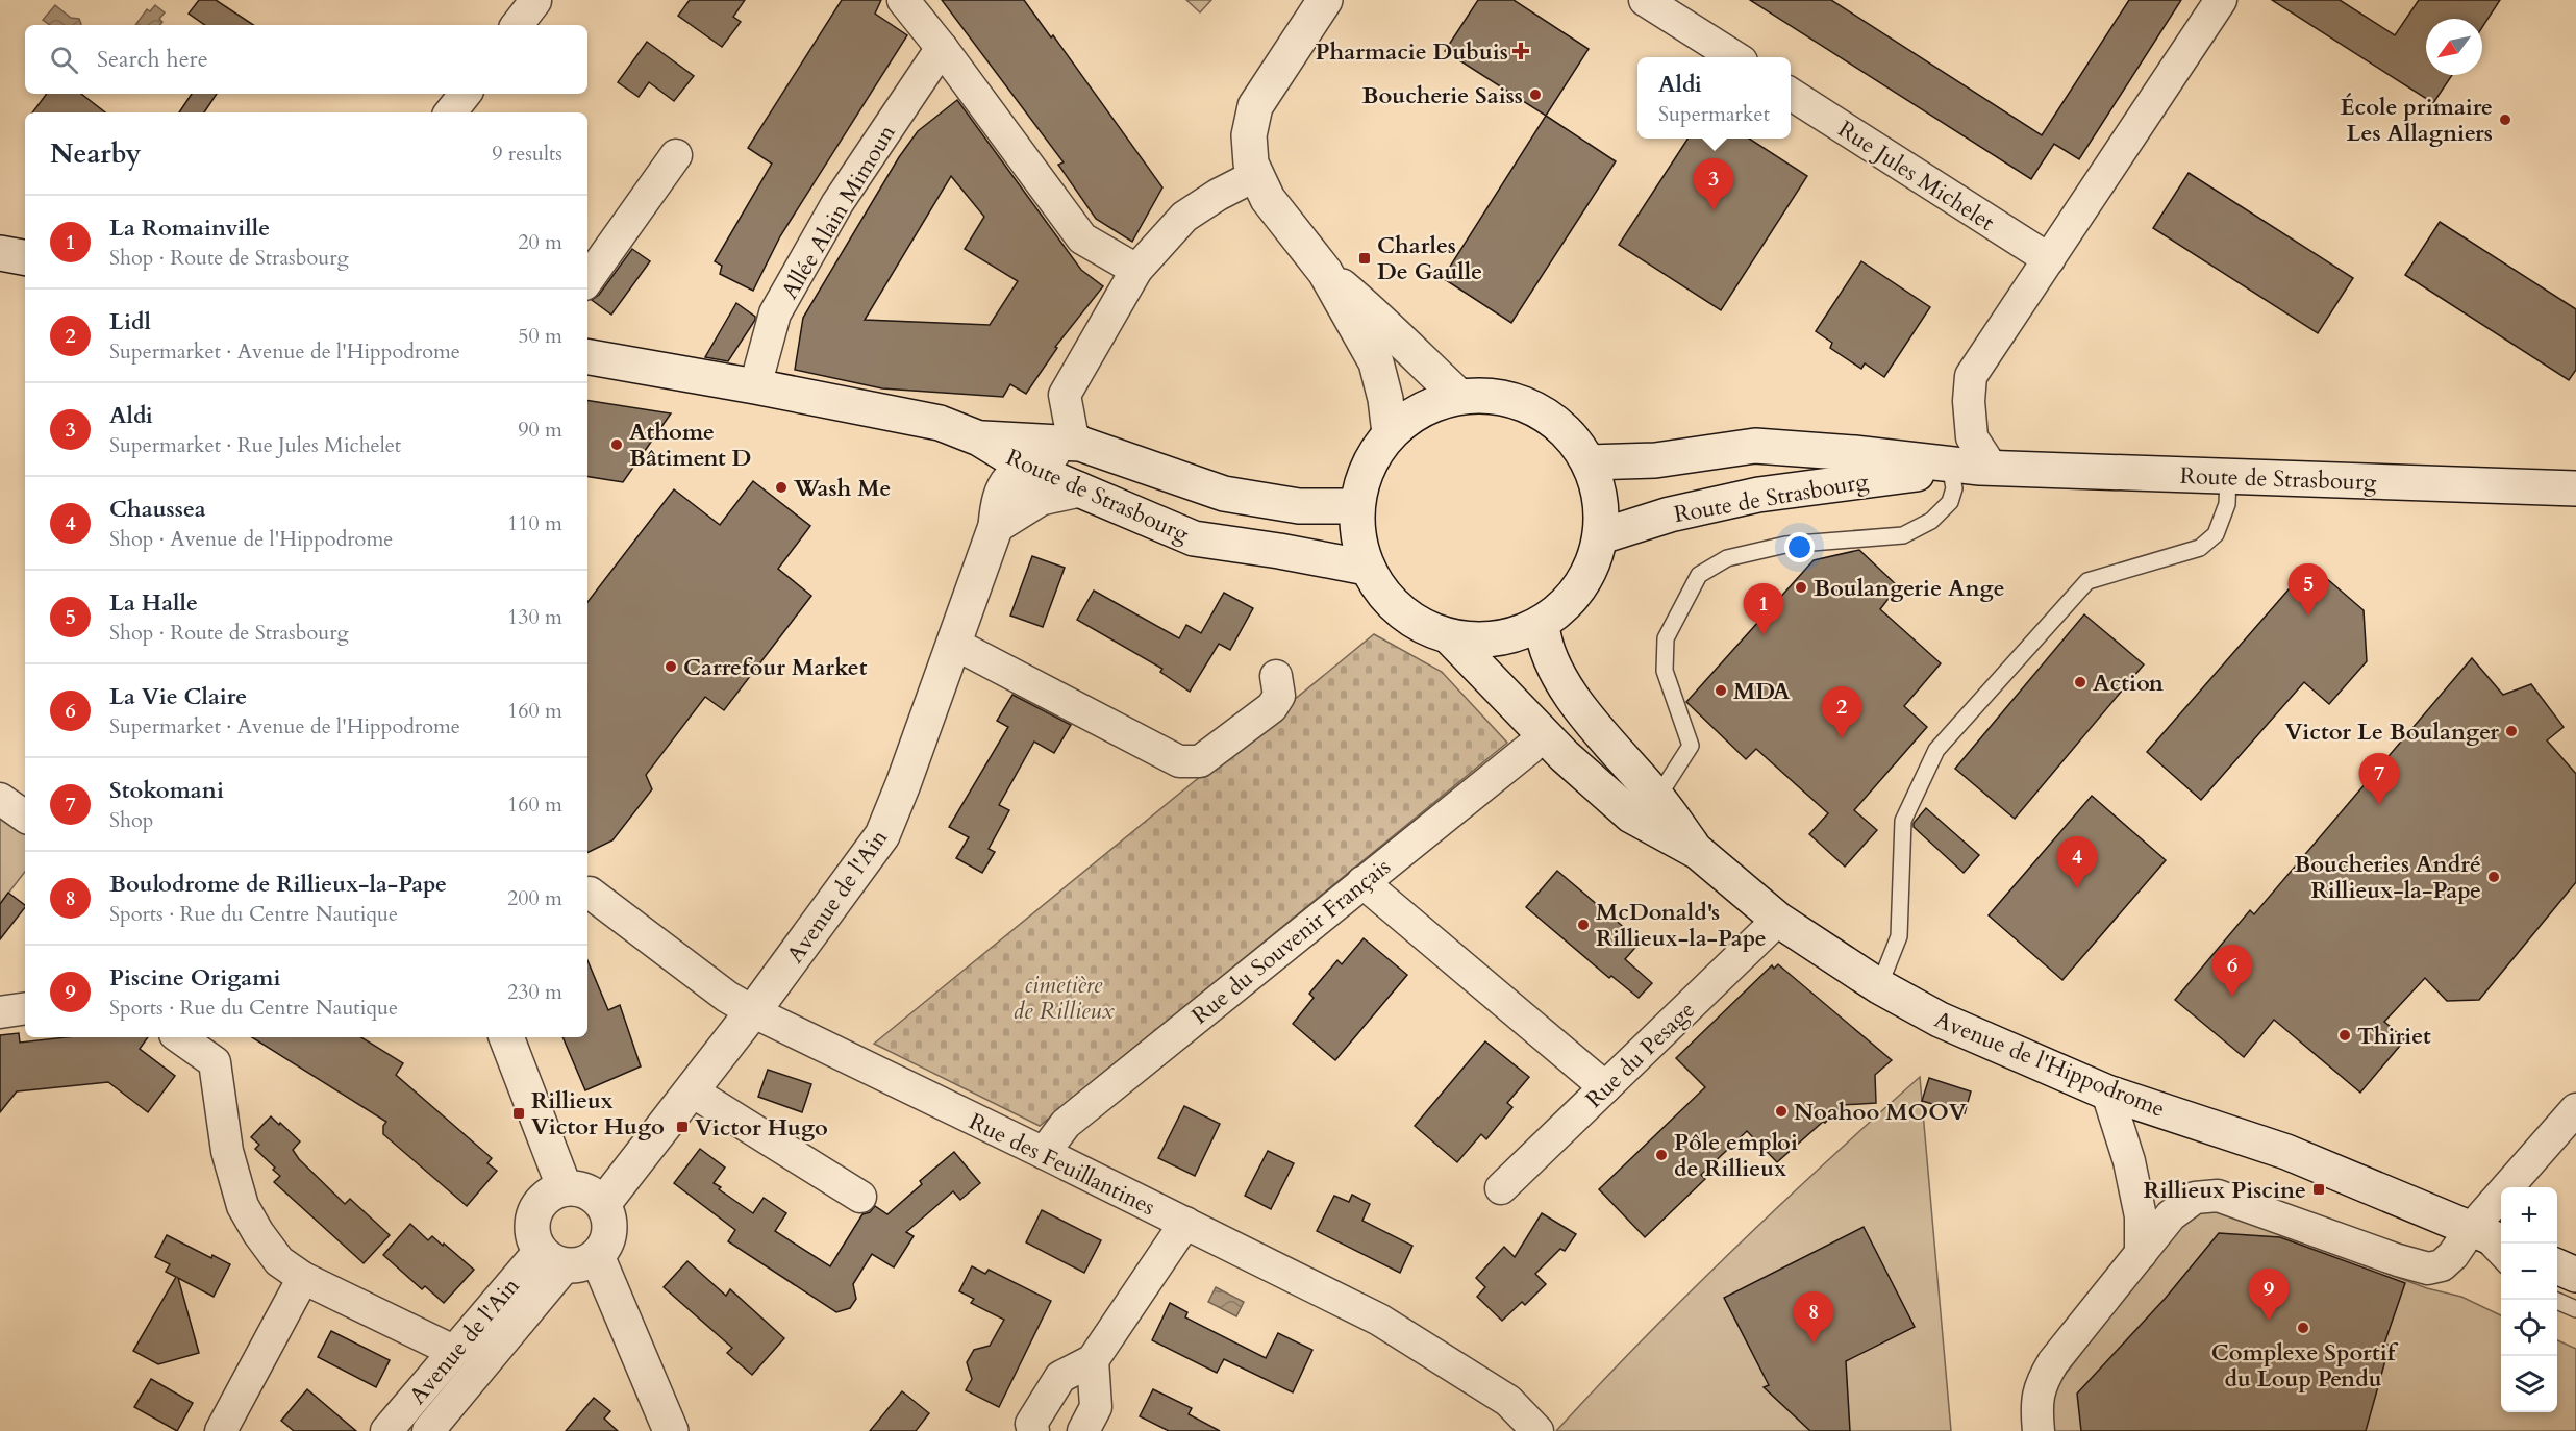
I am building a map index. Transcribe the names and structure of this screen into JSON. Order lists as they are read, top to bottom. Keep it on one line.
{"streets":{"main road":["Route de Strasbourg","Avenue de l'Ain","Avenue de l'Hippodrome"],"street":["Rue Jules Michelet","Allée Alain Mimoun","Rue du Souvenir Français","Rue du Pesage","Rue des Feuillantines"]},"crossings":[["Allée Alain Mimoun","Route de Strasbourg"],["Route de Strasbourg","Avenue de l'Ain"],["Avenue de l'Ain","Rue des Feuillantines"],["Rue du Souvenir Français","Avenue de l'Hippodrome"],["Rue du Souvenir Français","Rue des Feuillantines"],["Rue du Pesage","Avenue de l'Hippodrome"]],"parks":["cimetière de Rillieux"],"places":{"health":["Pharmacie Dubuis"],"other":["Boucherie Saiss","École primaire Les Allagniers","Athome Bâtiment D","Wash Me","Boulangerie Ange","Carrefour Market","Action","MDA","Victor Le Boulanger","Boucheries André Rillieux-la-Pape","McDonald's Rillieux-la-Pape","Thiriet","Noahoo MOOV","Pôle emploi de Rillieux","Complexe Sportif du Loup Pendu"],"transit":["Charles De Gaulle","Rillieux Victor Hugo","Victor Hugo","Rillieux Piscine"]},"north":"bottom left","page":{"search":"Search here","popup":["Aldi","Supermarket"],"heading":["Nearby","9 results"],"pins":["3","5","1","2","7","4","6","9","8"],"list":[{"mark":"1","name":"La Romainville","note":"Shop · Route de Strasbourg","value":"20 m"},{"mark":"2","name":"Lidl","note":"Supermarket · Avenue de l'Hippodrome","value":"50 m"},{"mark":"3","name":"Aldi","note":"Supermarket · Rue Jules Michelet","value":"90 m"},{"mark":"4","name":"Chaussea","note":"Shop · Avenue de l'Hippodrome","value":"110 m"},{"mark":"5","name":"La Halle","note":"Shop · Route de Strasbourg","value":"130 m"},{"mark":"6","name":"La Vie Claire","note":"Supermarket · Avenue de l'Hippodrome","value":"160 m"},{"mark":"7","name":"Stokomani","note":"Shop","value":"160 m"},{"mark":"8","name":"Boulodrome de Rillieux-la-Pape","note":"Sports · Rue du Centre Nautique","value":"200 m"},{"mark":"9","name":"Piscine Origami","note":"Sports · Rue du Centre Nautique","value":"230 m"}],"map_buttons":["+","−"]}}
